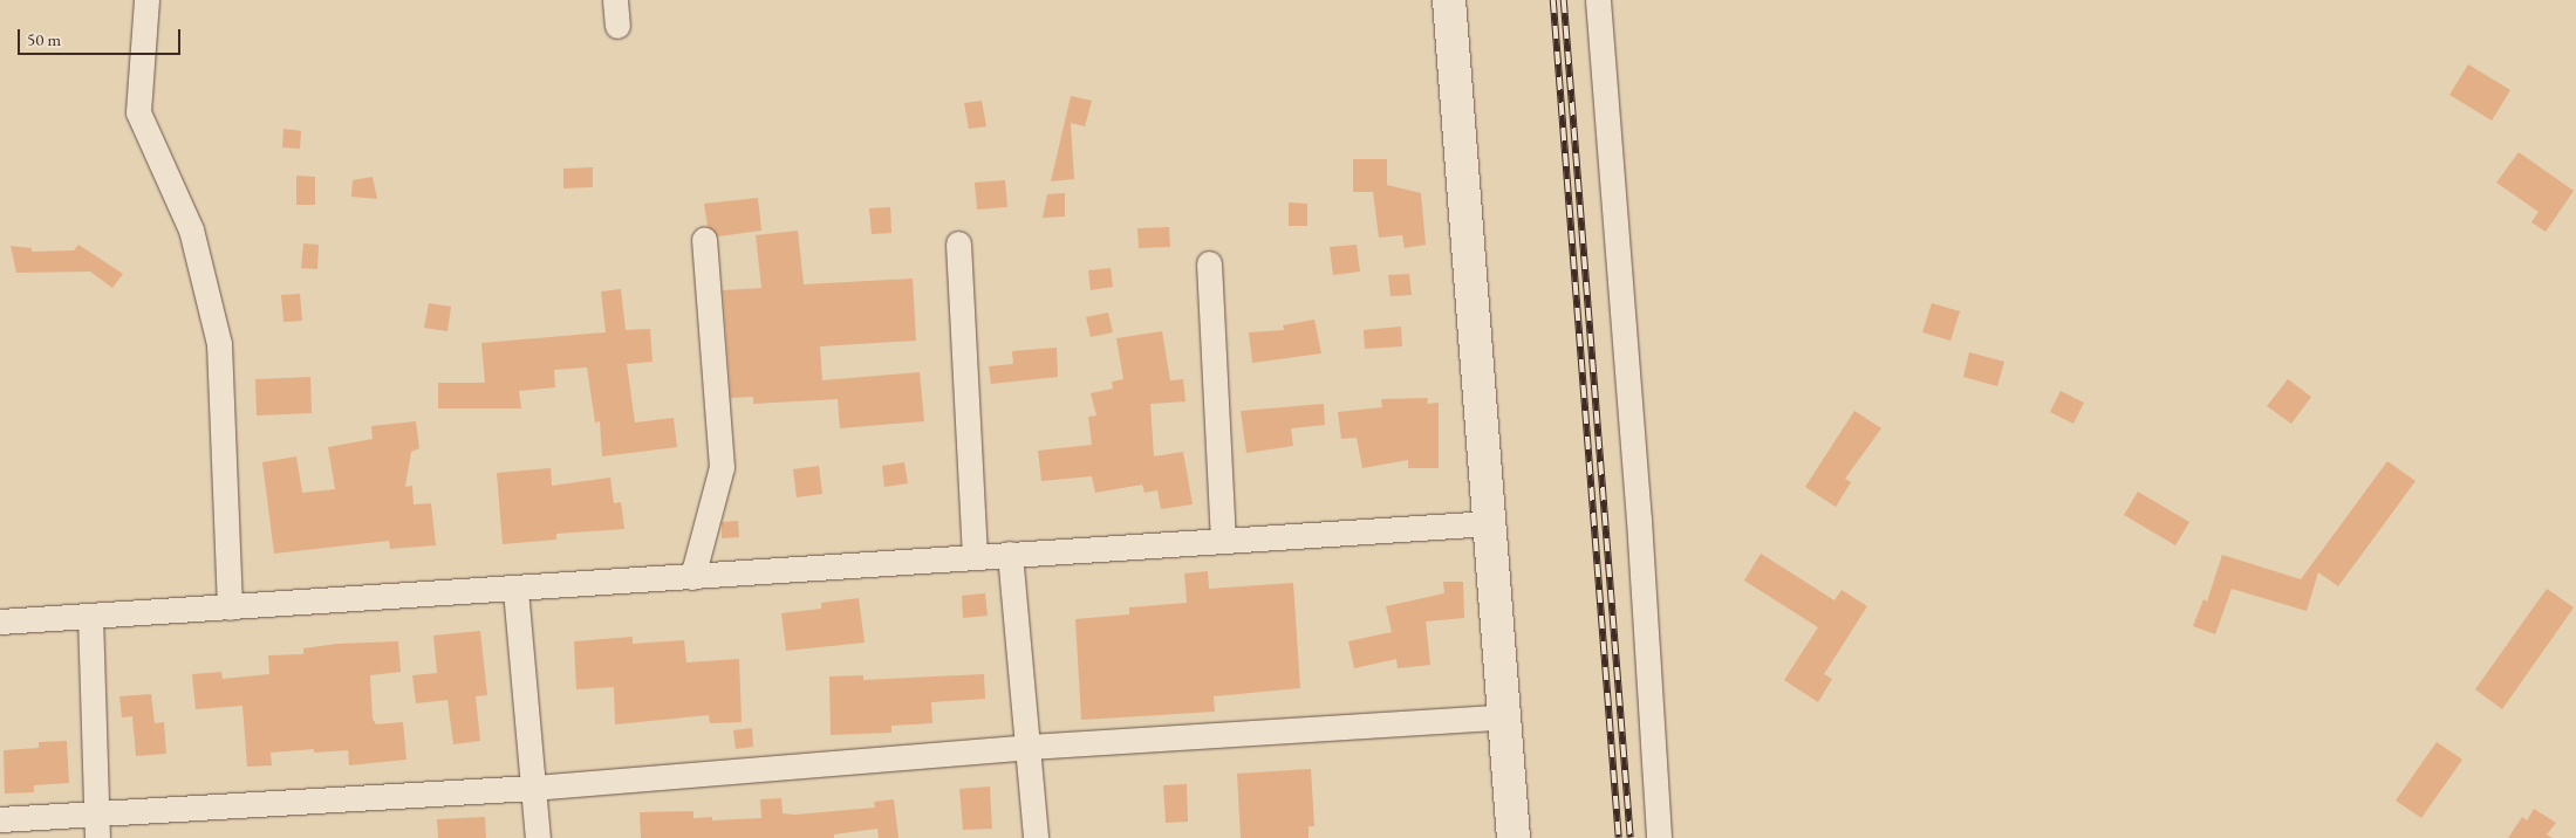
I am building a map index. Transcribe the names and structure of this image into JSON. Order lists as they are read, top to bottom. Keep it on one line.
{"scale_bar":"50 m"}
